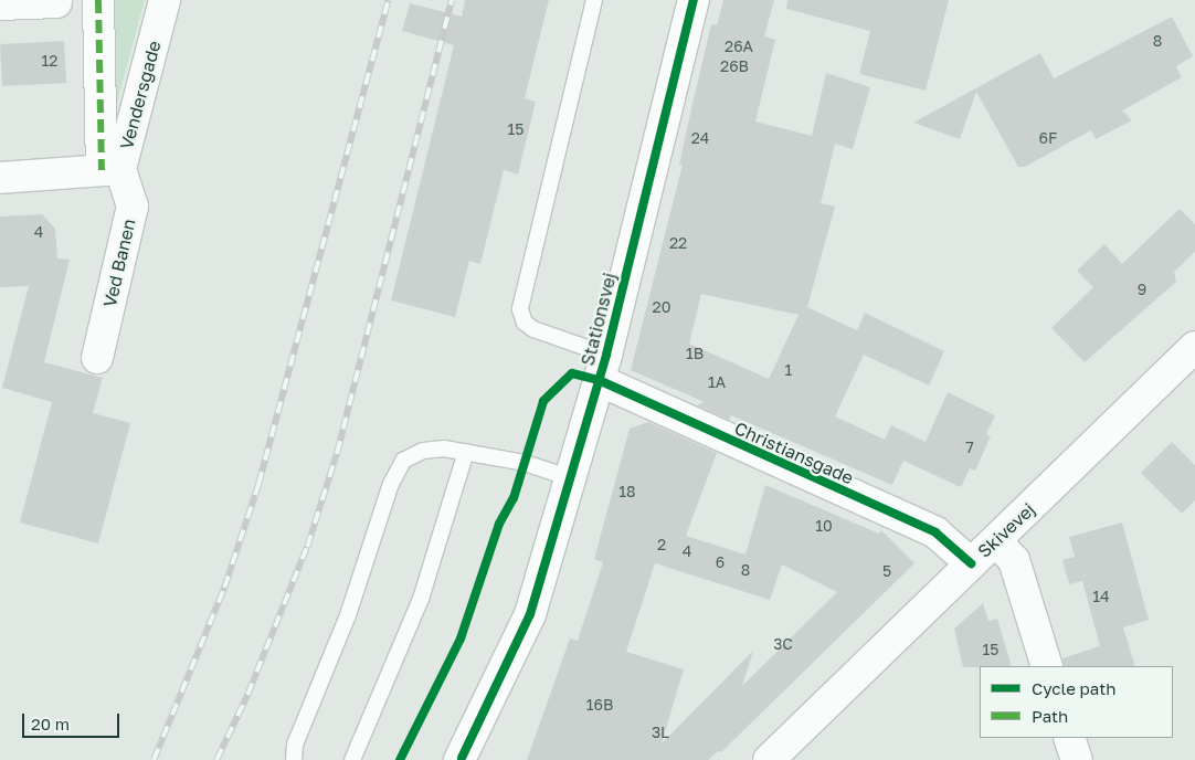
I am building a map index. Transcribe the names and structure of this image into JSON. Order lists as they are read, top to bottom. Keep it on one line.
{"streets":{"street":["Vendersgade","Ved Banen","Stationsvej","Christiansgade","Skivevej"]},"crossings":[["Vendersgade","Ved Banen"],["Stationsvej","Christiansgade"],["Christiansgade","Skivevej"]],"house_numbers":["8","26A","12","26B","15","24","6F","4","22","9","20","1B","1","1A","7","18","10","2","4","6","8","5","14","3C","15","16B","3L"],"legend":["Cycle path","Path"],"scale_bar":"20 m"}
